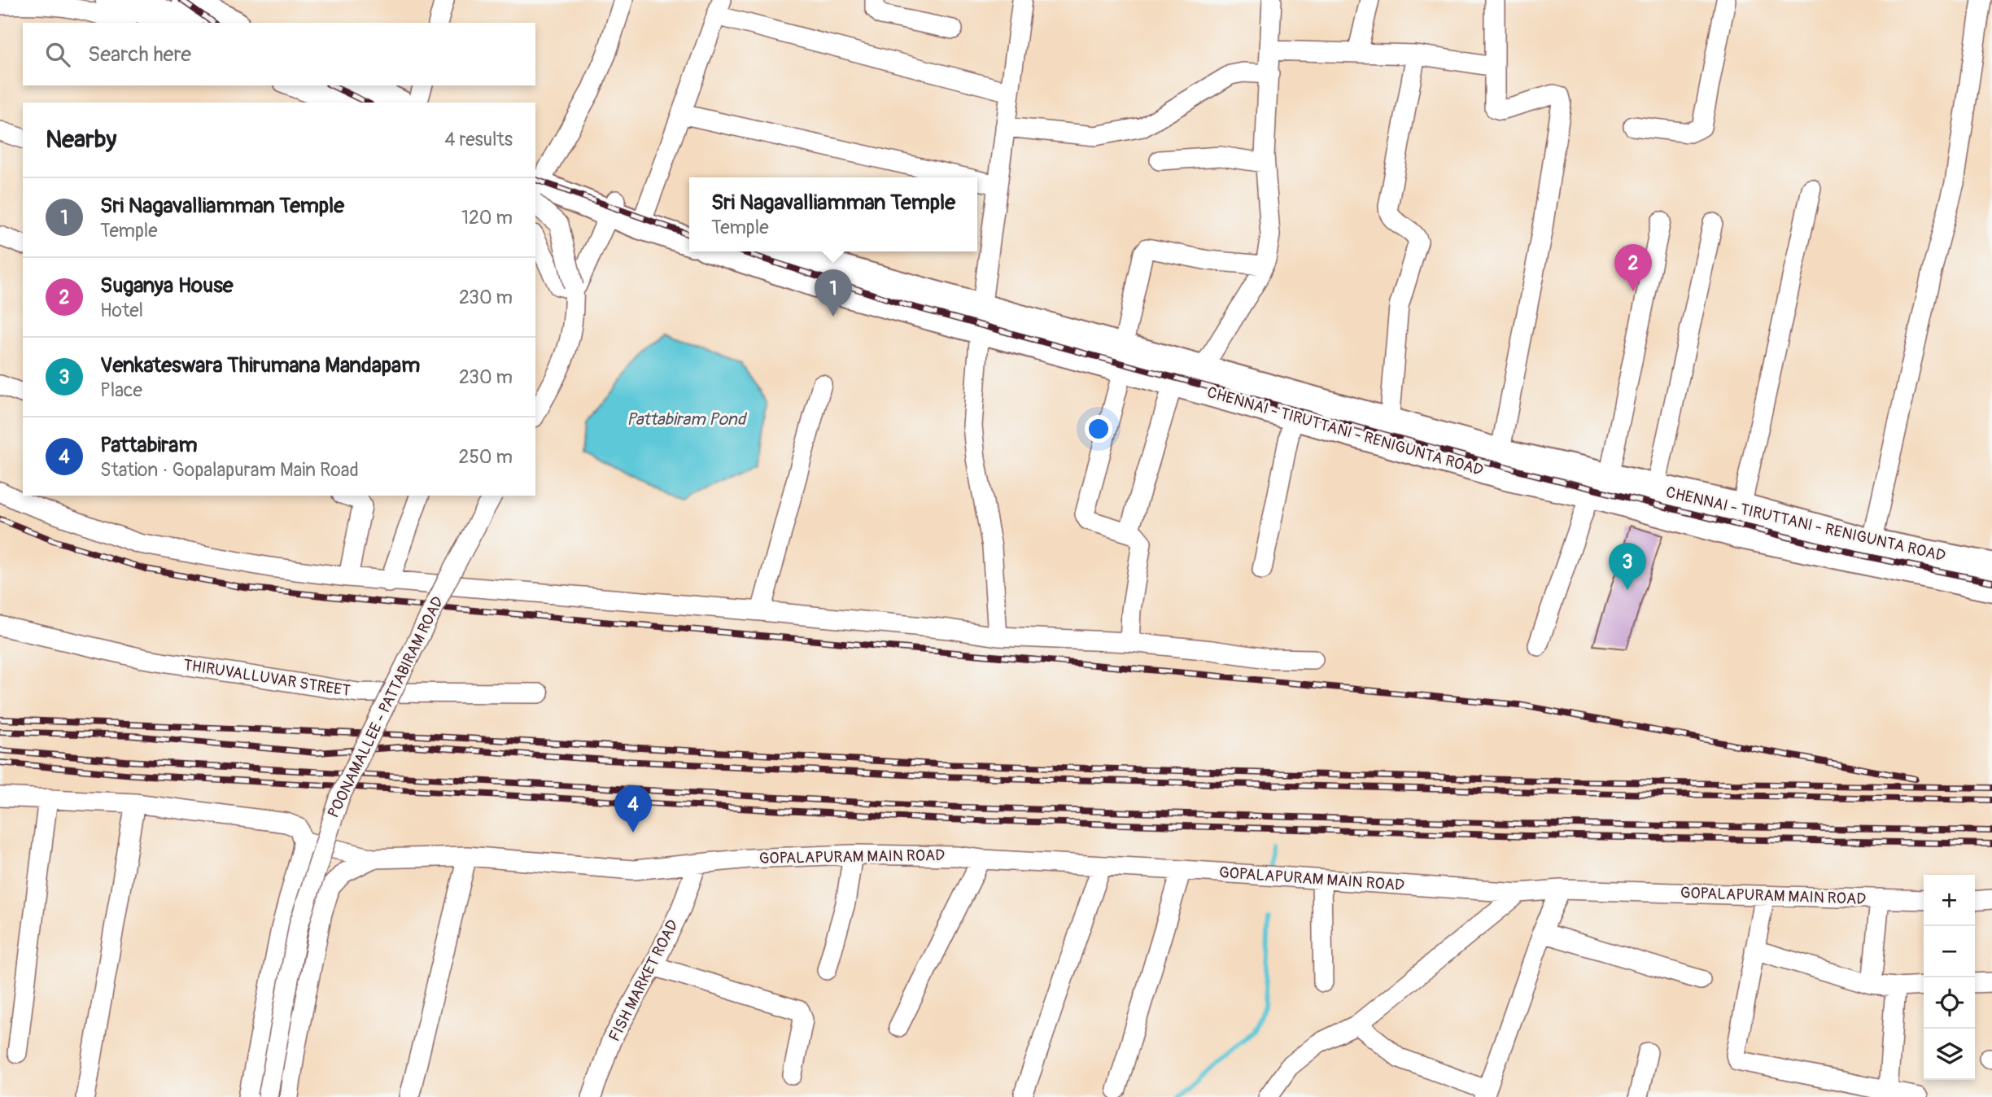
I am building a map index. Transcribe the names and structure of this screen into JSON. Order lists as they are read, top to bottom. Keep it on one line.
{"streets":{"highway":["CHENNAI - TIRUTTANI - RENIGUNTA ROAD"],"street":["THIRUVALLUVAR STREET","POONAMALLEE - PATTABIRAM ROAD","GOPALAPURAM MAIN ROAD","FISH MARKET ROAD"]},"crossings":[["GOPALAPURAM MAIN ROAD","FISH MARKET ROAD"]],"water":["Pattabiram Pond"],"page":{"search":"Search here","heading":["Nearby","4 results"],"list":[{"mark":"1","name":"Sri Nagavalliamman Temple","note":"Temple","value":"120 m"},{"mark":"2","name":"Suganya House","note":"Hotel","value":"230 m"},{"mark":"3","name":"Venkateswara Thirumana Mandapam","note":"Place","value":"230 m"},{"mark":"4","name":"Pattabiram","note":"Station · Gopalapuram Main Road","value":"250 m"}],"popup":["Sri Nagavalliamman Temple","Temple"],"pins":["2","1","3","4"],"map_buttons":["+","−"]}}
